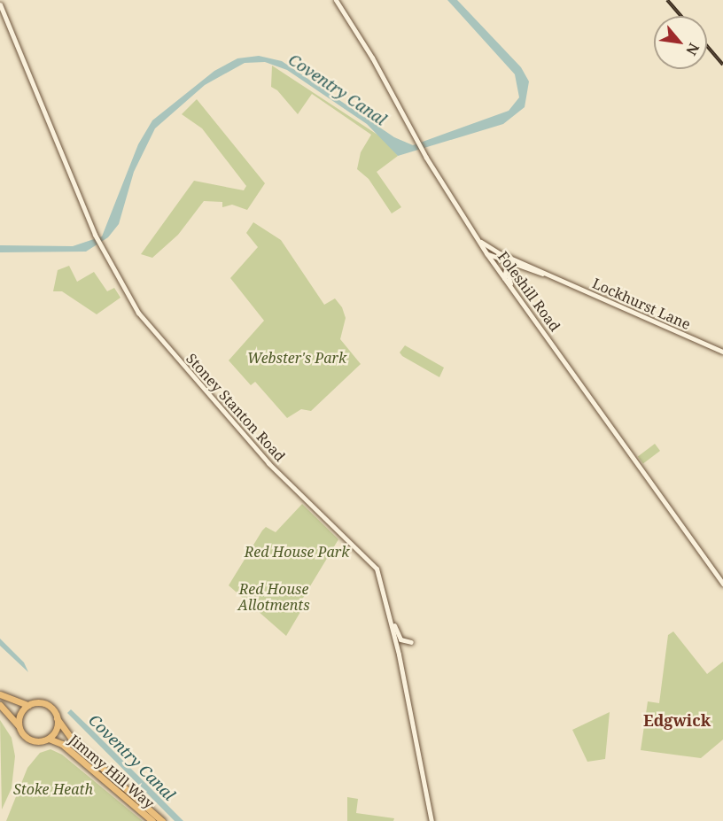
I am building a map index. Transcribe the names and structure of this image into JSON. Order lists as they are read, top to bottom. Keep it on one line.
{"streets":{"highway":["Jimmy Hill Way"],"main road":["Foleshill Road","Lockhurst Lane","Stoney Stanton Road"]},"crossings":[["Foleshill Road","Lockhurst Lane"]],"districts":["Edgwick"],"water":["Coventry Canal"],"parks":["Webster's Park","Red House Park","Red House Allotments","Stoke Heath"],"north":"bottom right"}
